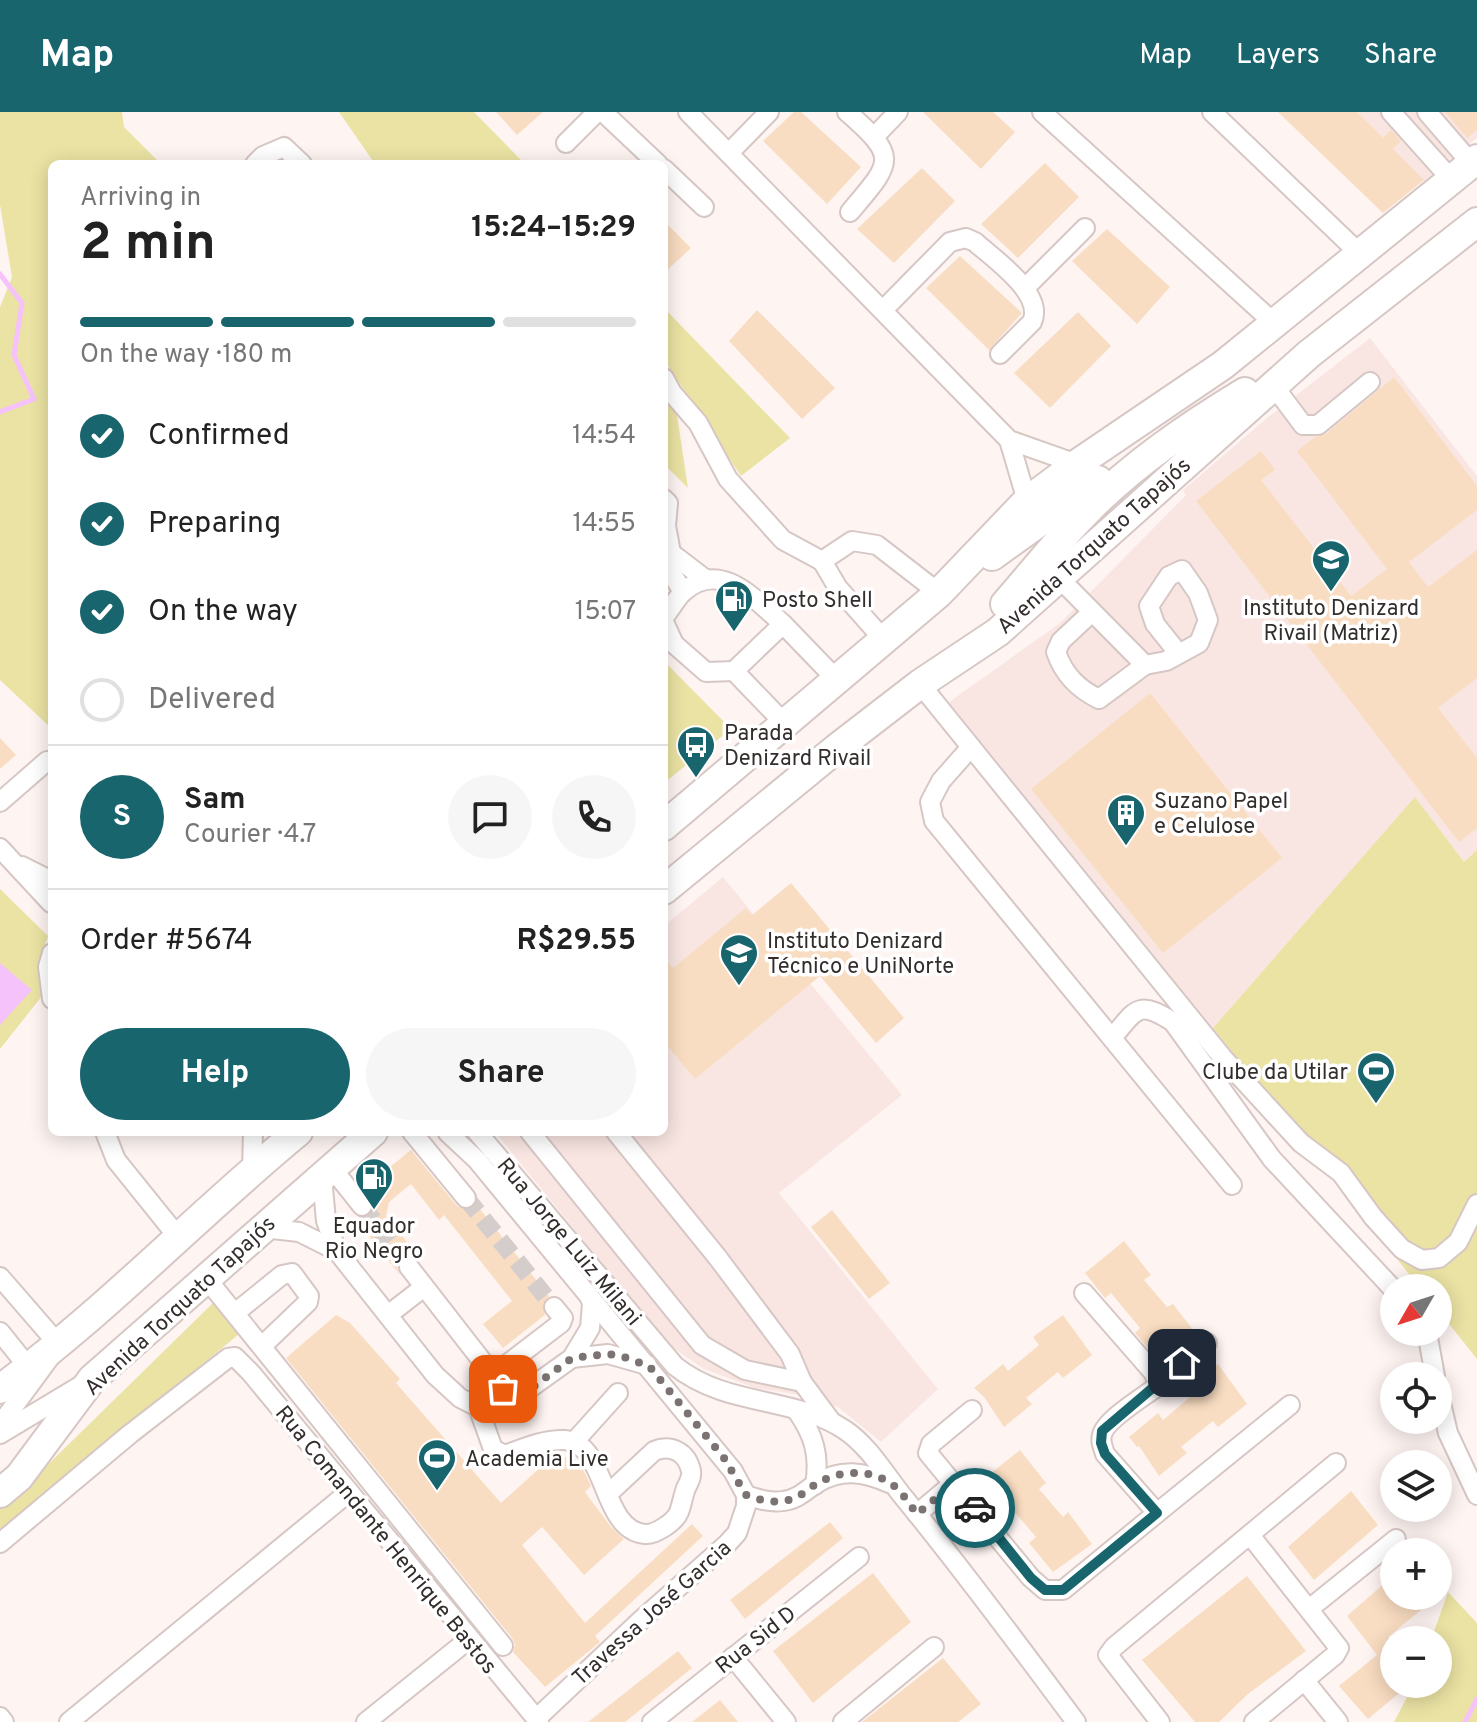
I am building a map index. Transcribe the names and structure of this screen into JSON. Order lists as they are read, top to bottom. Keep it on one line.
{"streets":{"highway":["Avenida Torquato Tapajós"],"street":["Rua Jorge Luiz Milani","Rua Comandante Henrique Bastos","Travessa José Garcia","Rua Sid D"]},"crossings":[["Rua Jorge Luiz Milani","Travessa José Garcia"],["Rua Comandante Henrique Bastos","Travessa José Garcia"]],"places":{"school or university":["Instituto Denizard Rivail (Matriz)","Instituto Denizard Técnico e UniNorte"],"fuel station":["Posto Shell","Equador Rio Negro"],"bus stop":["Parada Denizard Rivail"],"building":["Suzano Papel e Celulose"],"sports":["Clube da Utilar","Academia Live"]},"north":"bottom left","page":{"header":"Map","nav":["Map","Layers","Share"],"heading":["2 min","Arriving in","15:24–15:29"],"panel":["Sam","Courier · 4.7","Order #5674","R$29.55"],"bar":"On the way · 180 m","list":[["Confirmed","14:54"],["Preparing","14:55"],["On the way","15:07"],"Delivered"],"round":"S","buttons":["Help","Share"],"map_buttons":["+","−"]}}
